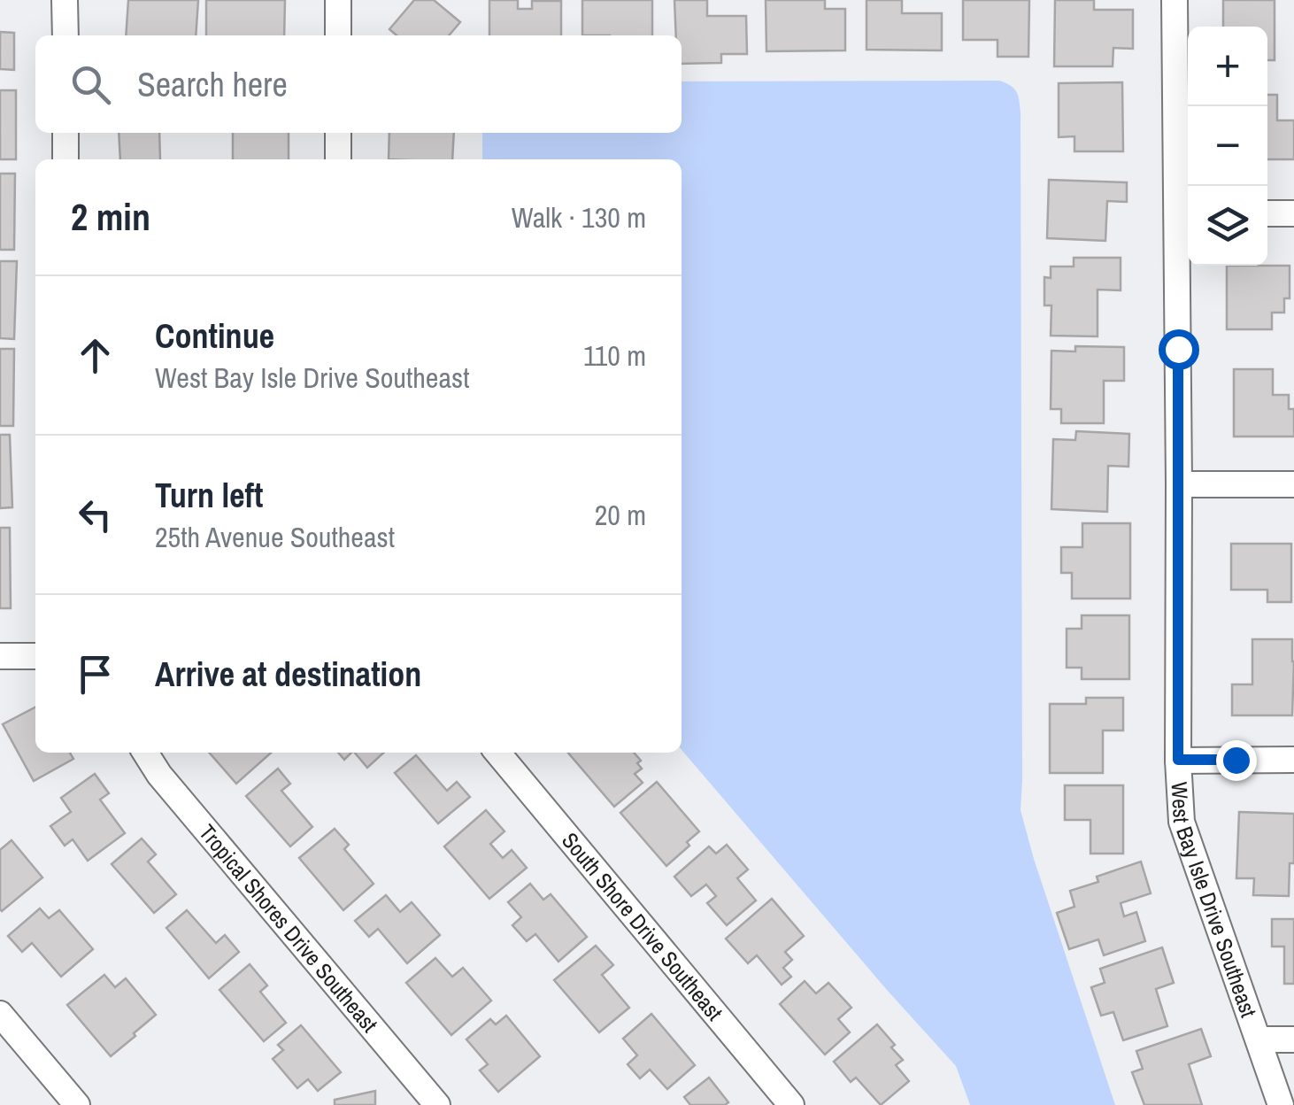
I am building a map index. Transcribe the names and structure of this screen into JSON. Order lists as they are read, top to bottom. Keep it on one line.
{"streets":{"street":["West Bay Isle Drive Southeast","South Shore Drive Southeast","Tropical Shores Drive Southeast"]},"page":{"map_buttons":["+","−"],"search":"Search here","heading":["2 min","Walk · 130 m"],"list":[["Continue","West Bay Isle Drive Southeast","110 m"],["Turn left","25th Avenue Southeast","20 m"],"Arrive at destination"]}}
